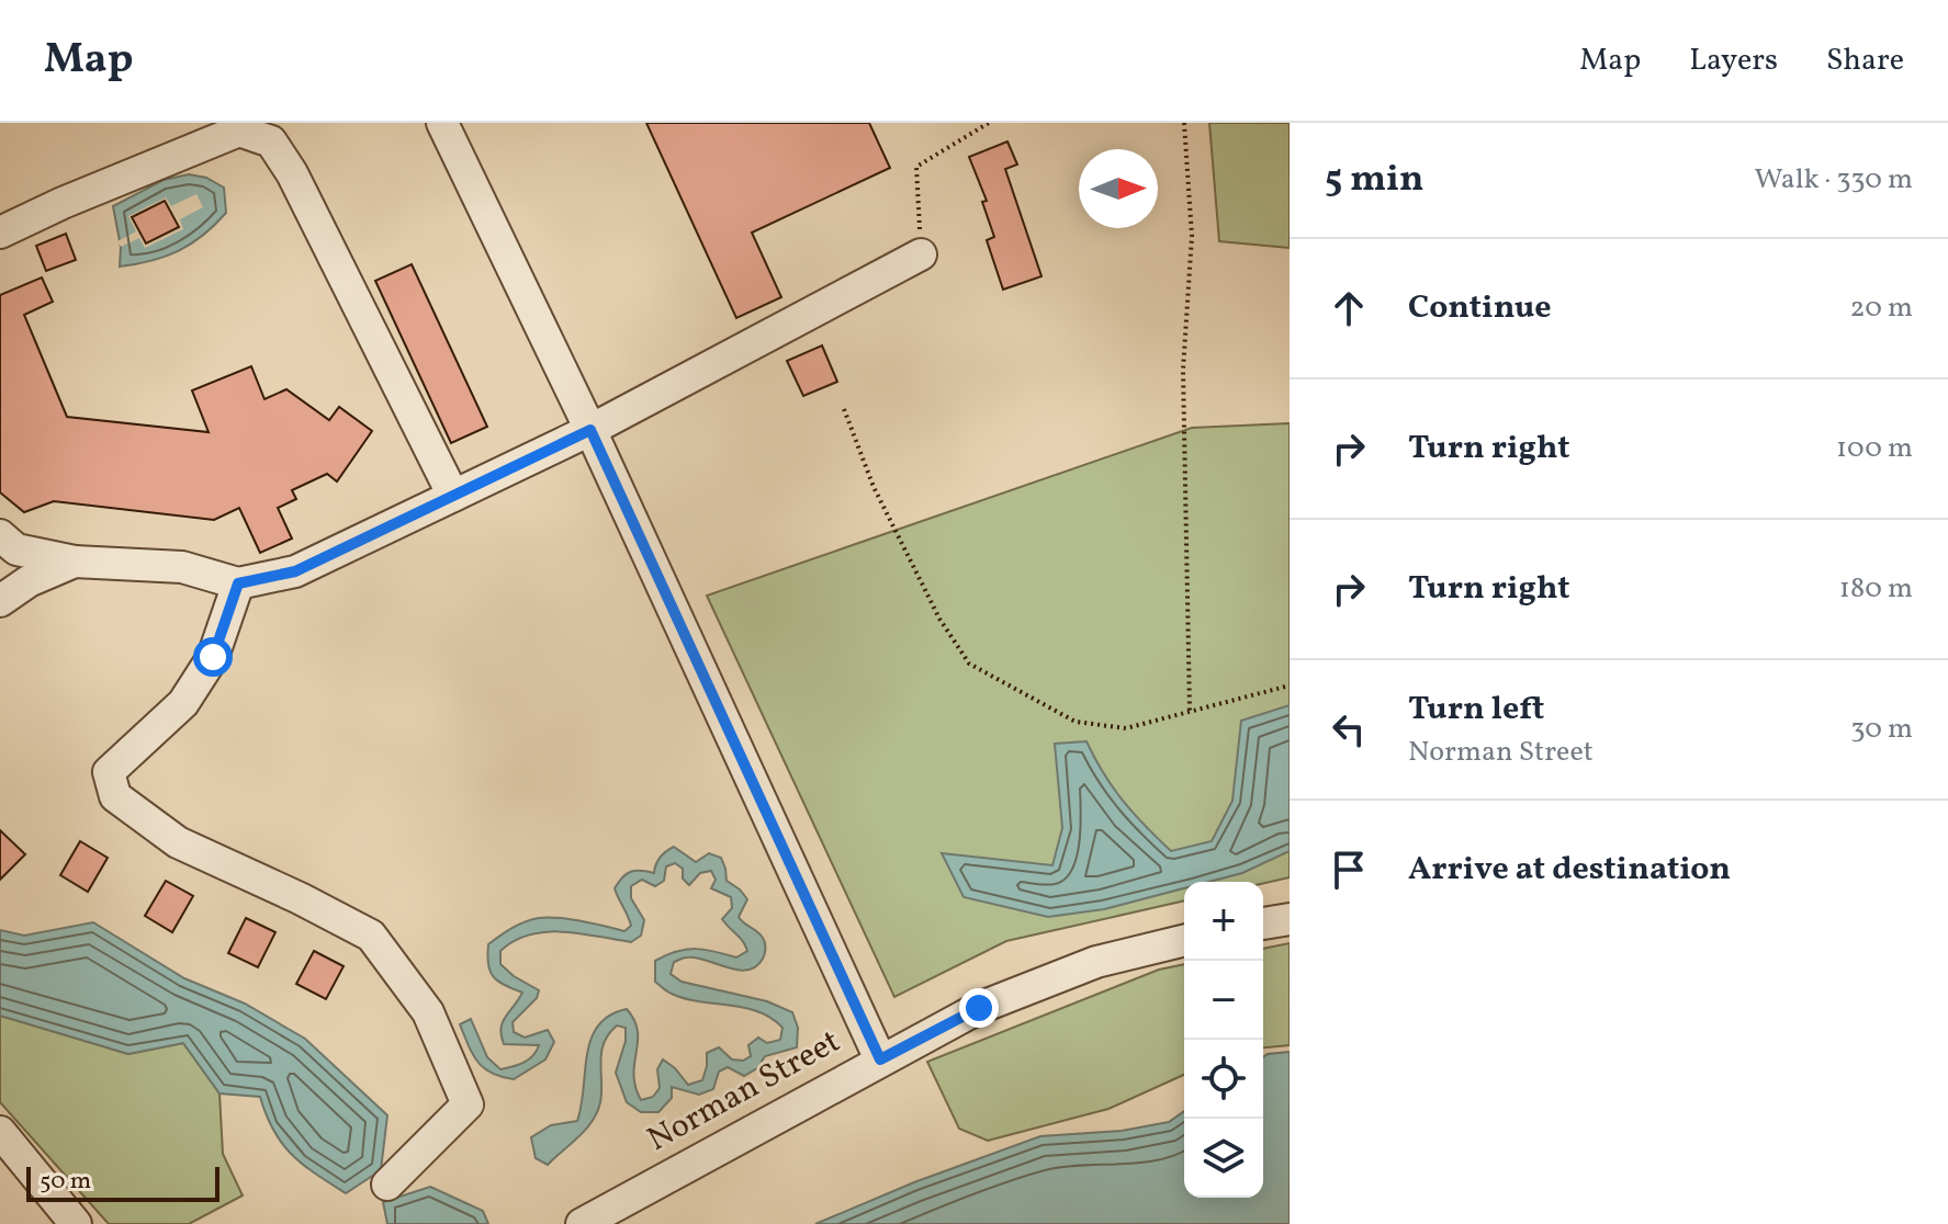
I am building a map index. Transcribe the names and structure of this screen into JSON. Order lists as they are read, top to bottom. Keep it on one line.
{"streets":{"street":["Norman Street"]},"scale_bar":"50 m","north":"right","page":{"header":"Map","nav":["Map","Layers","Share"],"heading":["5 min","Walk · 330 m"],"list":[["Continue","20 m"],["Turn right","100 m"],["Turn right","180 m"],["Turn left","Norman Street","30 m"],"Arrive at destination"],"map_buttons":["+","−"],"scale":"50 m"}}
